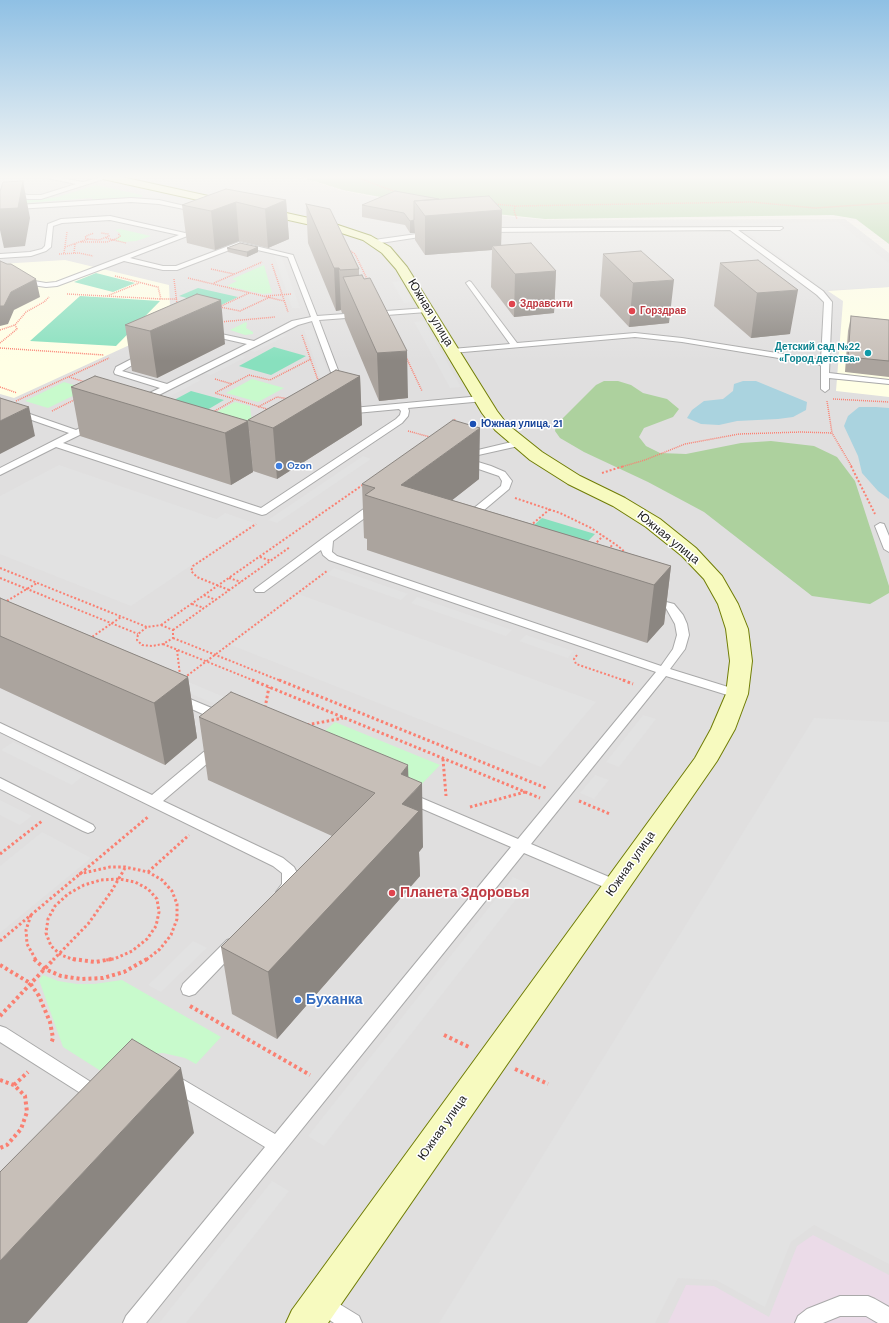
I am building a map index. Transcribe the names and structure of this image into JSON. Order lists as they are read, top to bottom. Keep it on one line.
{"streets":{"street":["Южная улица"]},"places":["Здравсити","Горздрав","Детский сад №22 «Город детства»","Южная улица, 21","Ozon","Планета Здоровья","Буханка"]}
